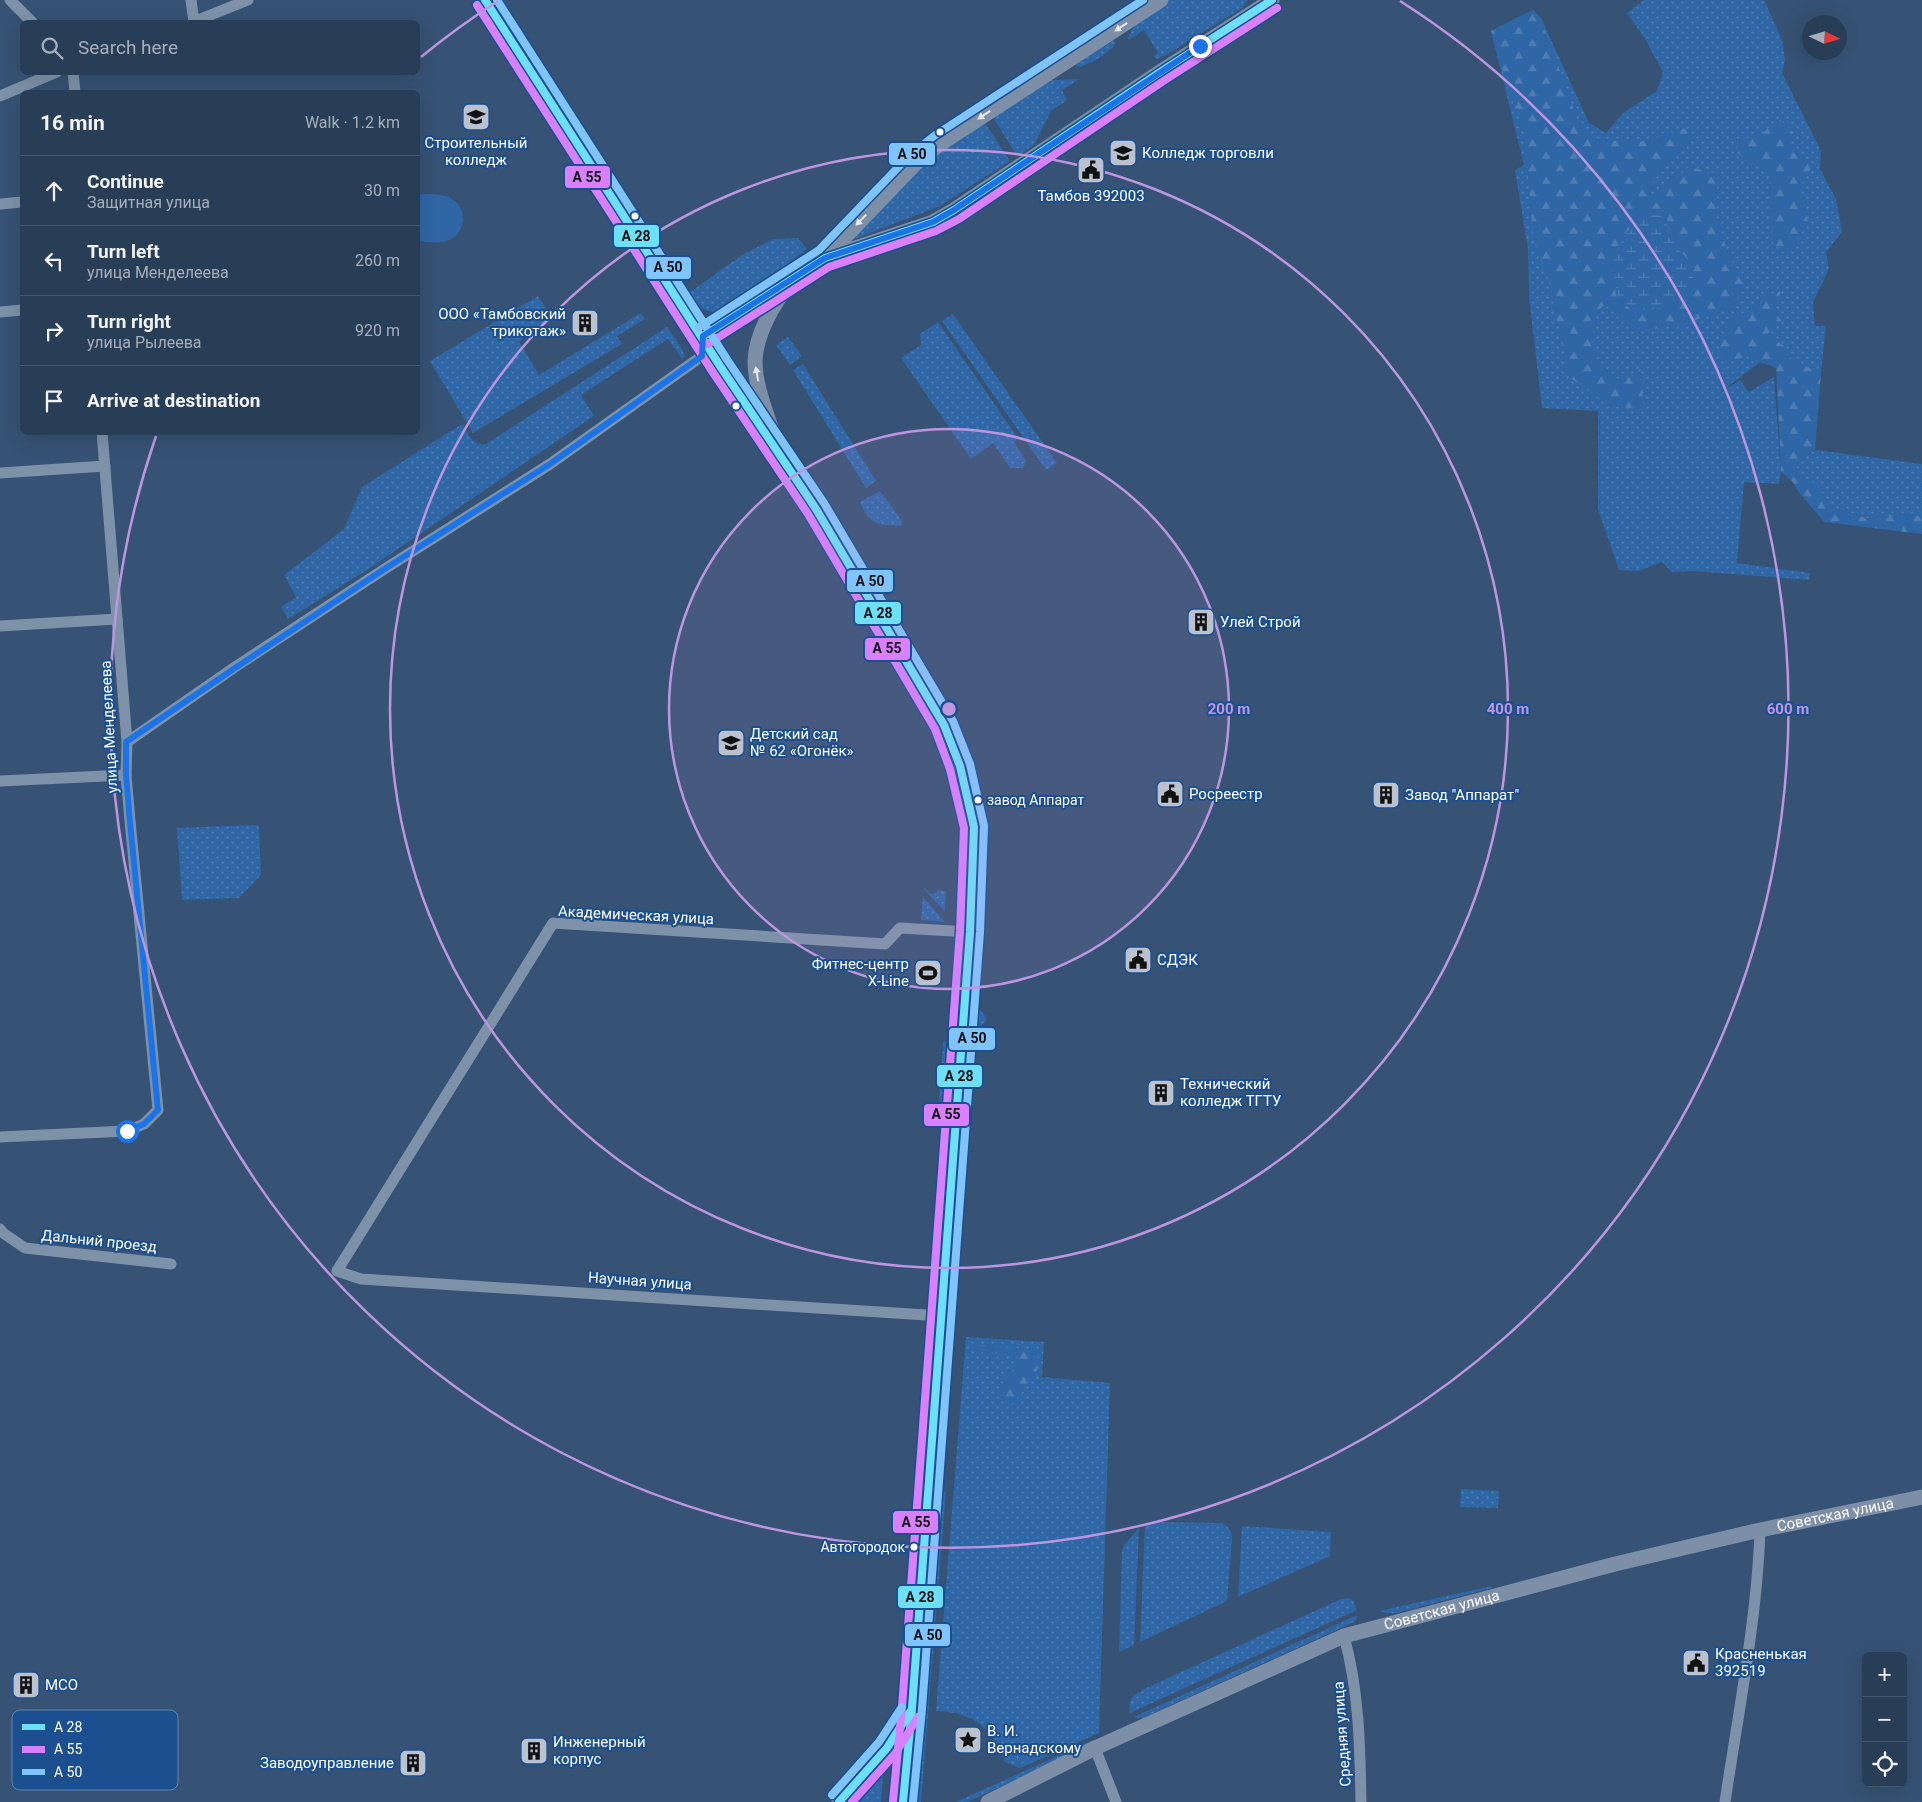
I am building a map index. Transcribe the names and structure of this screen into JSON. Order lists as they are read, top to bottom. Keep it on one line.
{"streets":{"main road":["Советская улица"],"street":["улица Менделеева","Академическая улица","Дальний проезд","Научная улица","Средняя улица"]},"crossings":[["Академическая улица","Научная улица"],["Советская улица","Средняя улица"]],"places":{"school or university":["Строительный колледж","Колледж торговли","Детский сад № 62 «Огонёк»"],"public building":["Тамбов 392003","Росреестр","СДЭК","Красненькая 392519"],"building":["ООО «Тамбовский трикотаж»","Улей Строй","Завод \"Аппарат\"","Технический колледж ТГТУ","МСО","Инженерный корпус","Заводоуправление"],"other":["завод Аппарат","Автогородок"],"sports":["Фитнес-центр X-Line"],"place":["В. И. Вернадскому"]},"legend":["А 28","А 55","А 50"],"north":"right","page":{"search":"Search here","heading":["16 min","Walk · 1.2 km"],"list":[["Continue","Защитная улица","30 m"],["Turn left","улица Менделеева","260 m"],["Turn right","улица Рылеева","920 m"],"Arrive at destination"],"map_buttons":["+","−"]},"rings":["200 m","400 m","600 m"]}
